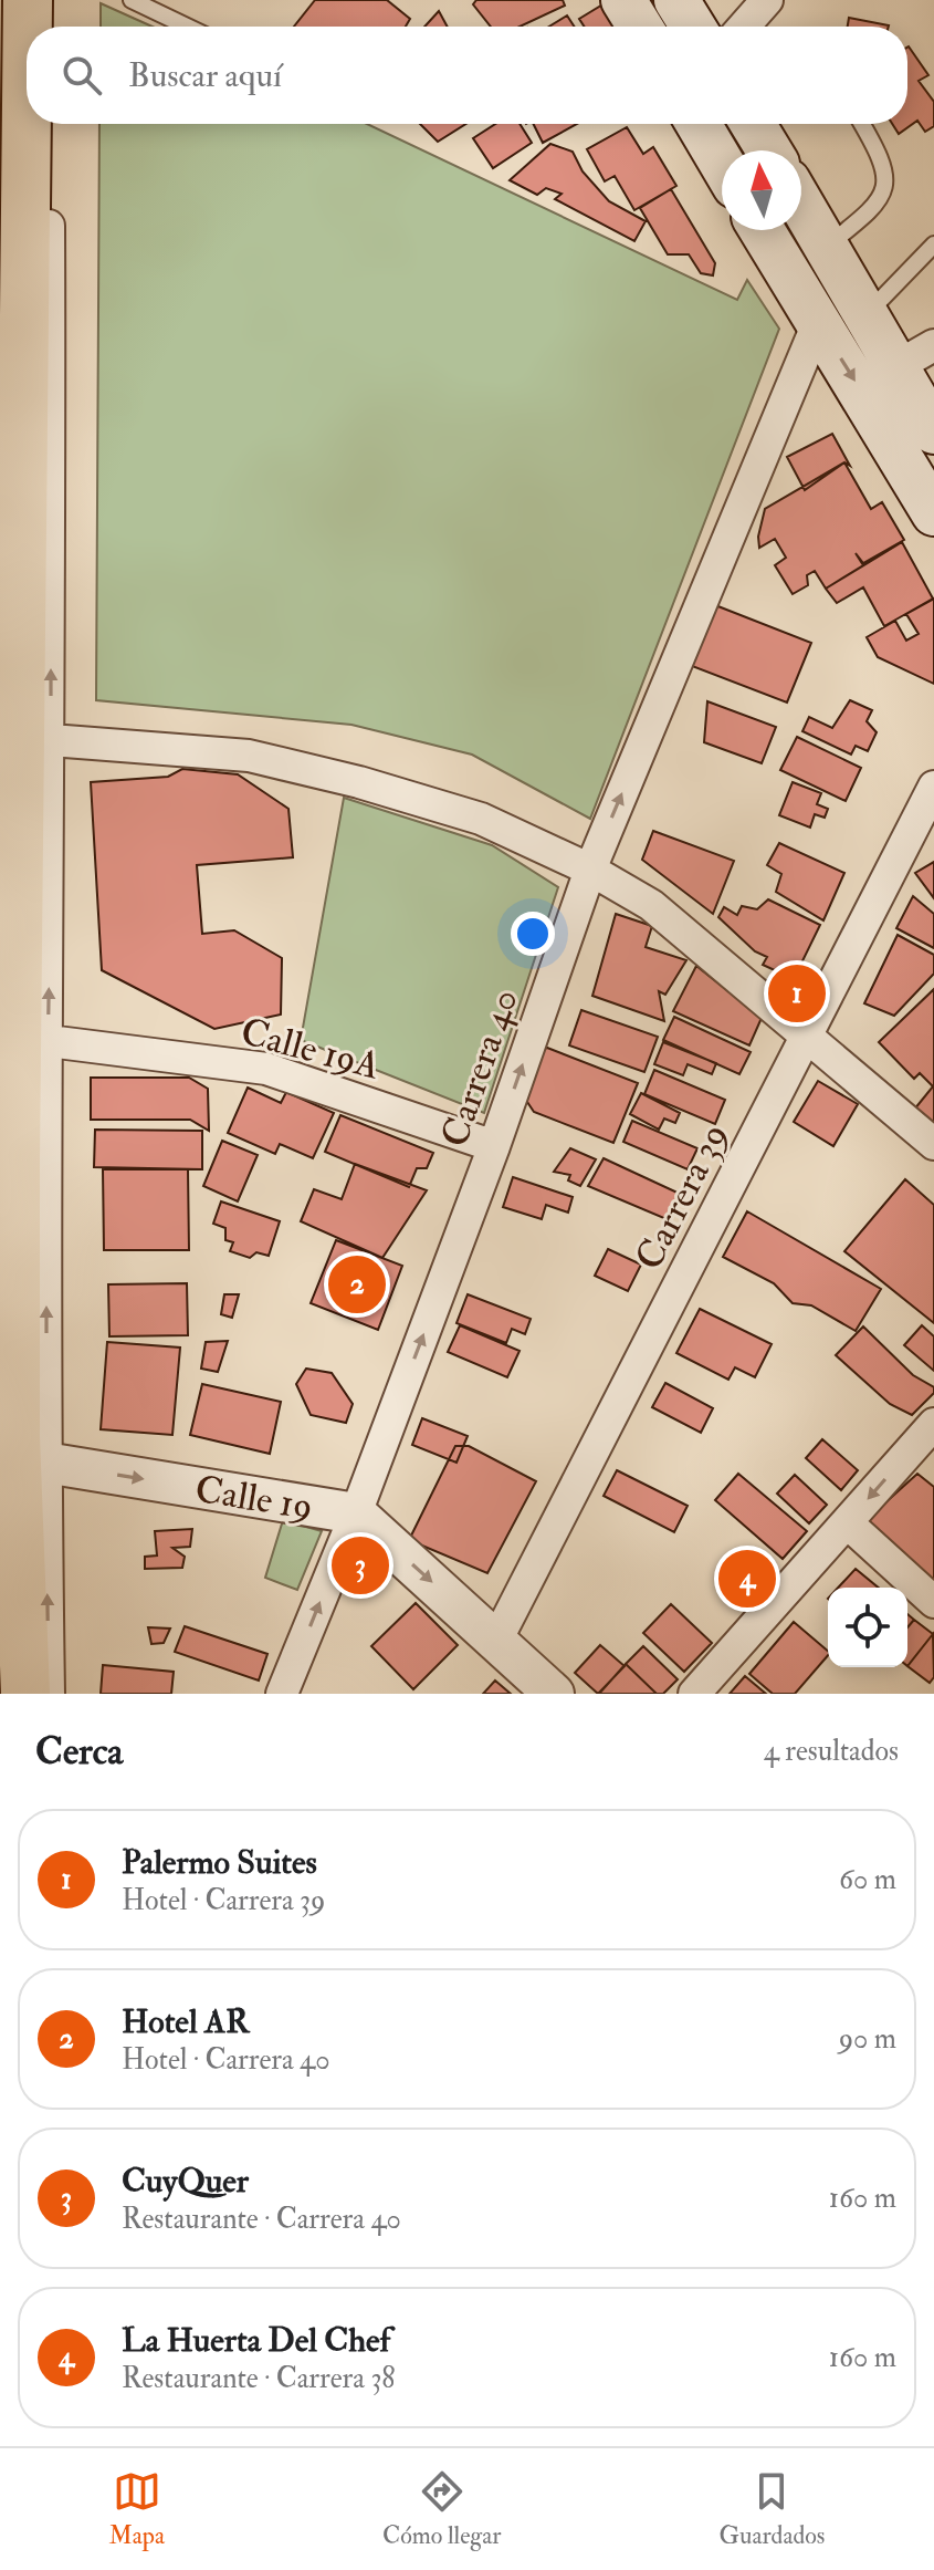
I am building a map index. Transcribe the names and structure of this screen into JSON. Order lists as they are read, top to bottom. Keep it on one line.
{"streets":{"street":["Calle 19A","Carrera 40","Carrera 39","Calle 19"]},"crossings":[["Calle 19A","Carrera 40"],["Carrera 40","Calle 19"],["Carrera 39","Calle 19"]],"one_way":["Carrera 40","Calle 19"],"north":"top","page":{"search":"Buscar aquí","pins":["1","2","3","4"],"heading":["Cerca","4 resultados"],"list":[{"mark":"1","name":"Palermo Suites","note":"Hotel · Carrera 39","value":"60 m"},{"mark":"2","name":"Hotel AR","note":"Hotel · Carrera 40","value":"90 m"},{"mark":"3","name":"CuyQuer","note":"Restaurante · Carrera 40","value":"160 m"},{"mark":"4","name":"La Huerta Del Chef","note":"Restaurante · Carrera 38","value":"160 m"}],"nav":["Mapa","Cómo llegar","Guardados"]}}
